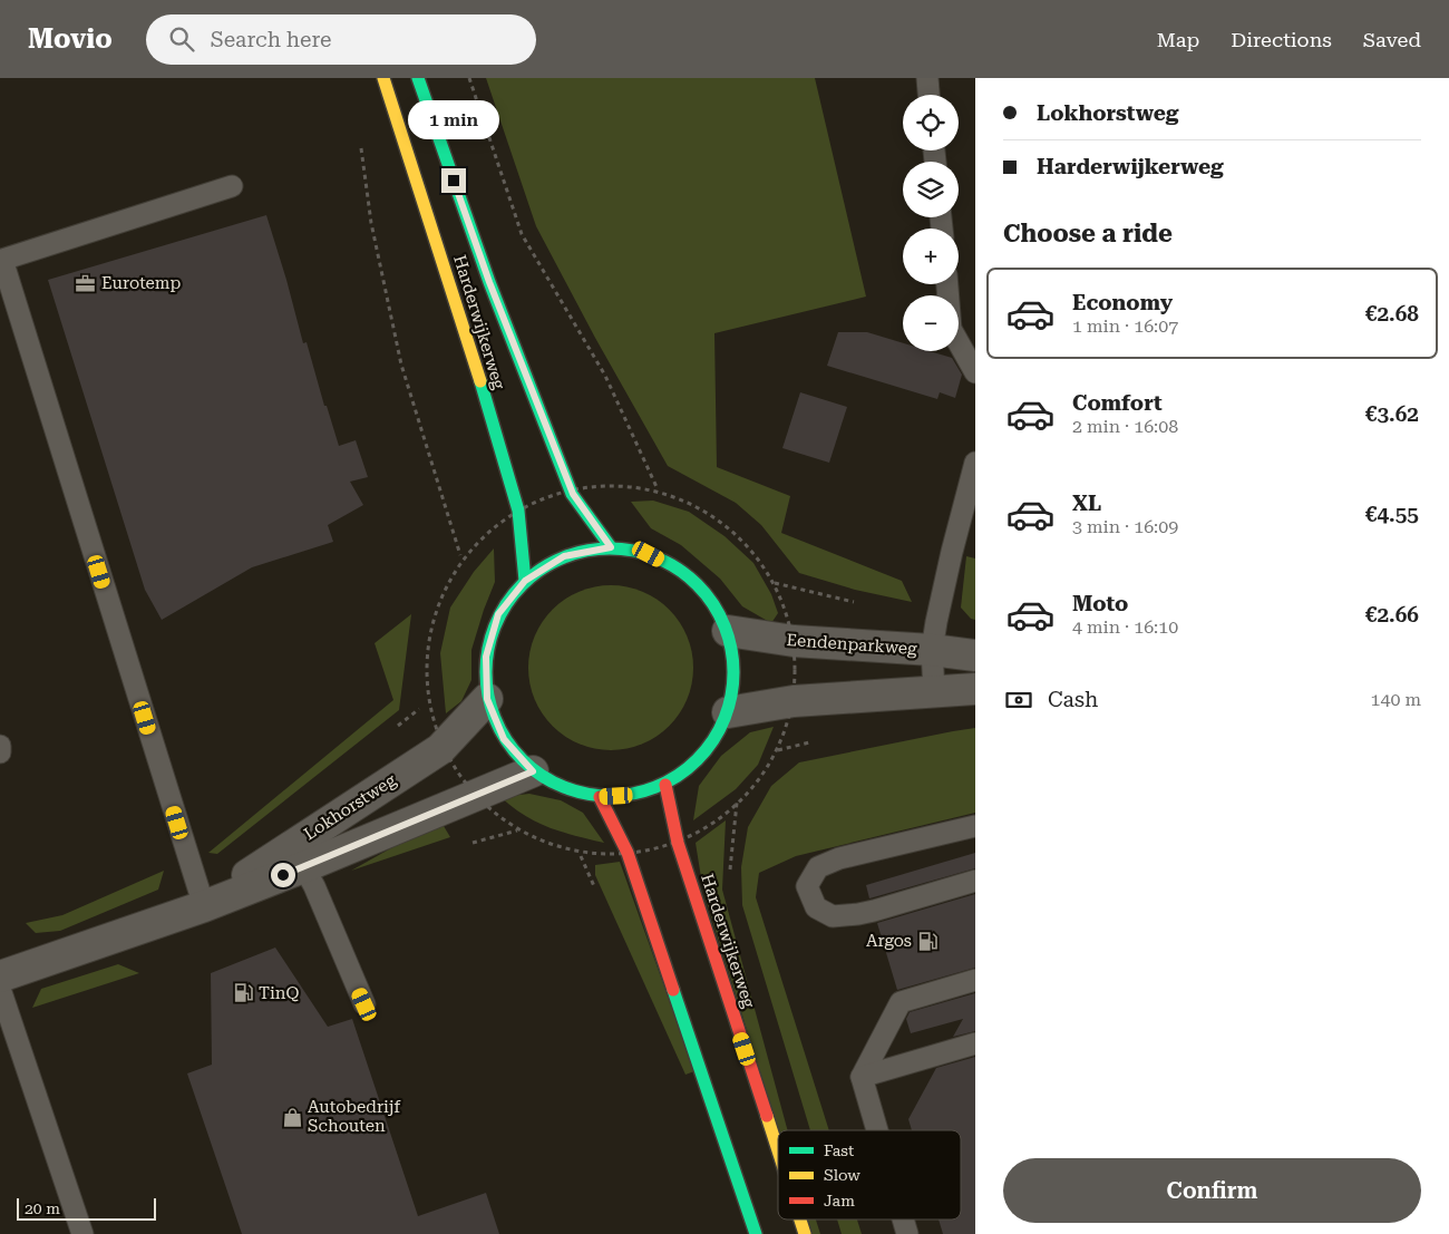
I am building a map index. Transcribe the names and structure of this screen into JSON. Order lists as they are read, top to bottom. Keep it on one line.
{"streets":{"main road":["Harderwijkerweg"],"street":["Eendenparkweg","Lokhorstweg"]},"places":{"office":["Eurotemp"],"fuel station":["Argos","TinQ"],"shop":["Autobedrijf Schouten"]},"legend":["Fast","Slow","Jam"],"scale_bar":"20 m","page":{"header":"Movio","search":"Search here","nav":["Map","Directions","Saved"],"banner":["Lokhorstweg","Harderwijkerweg"],"map_buttons":["+","−"],"bubble":"1 min","heading":"Choose a ride","list":[{"name":"Economy","note":"1 min · 16:07","value":"€2.68"},{"name":"Comfort","note":"2 min · 16:08","value":"€3.62"},{"name":"XL","note":"3 min · 16:09","value":"€4.55"},{"name":"Moto","note":"4 min · 16:10","value":"€2.66"}],"pay":["Cash","140 m"],"buttons":"Confirm","scale":"20 m"}}
